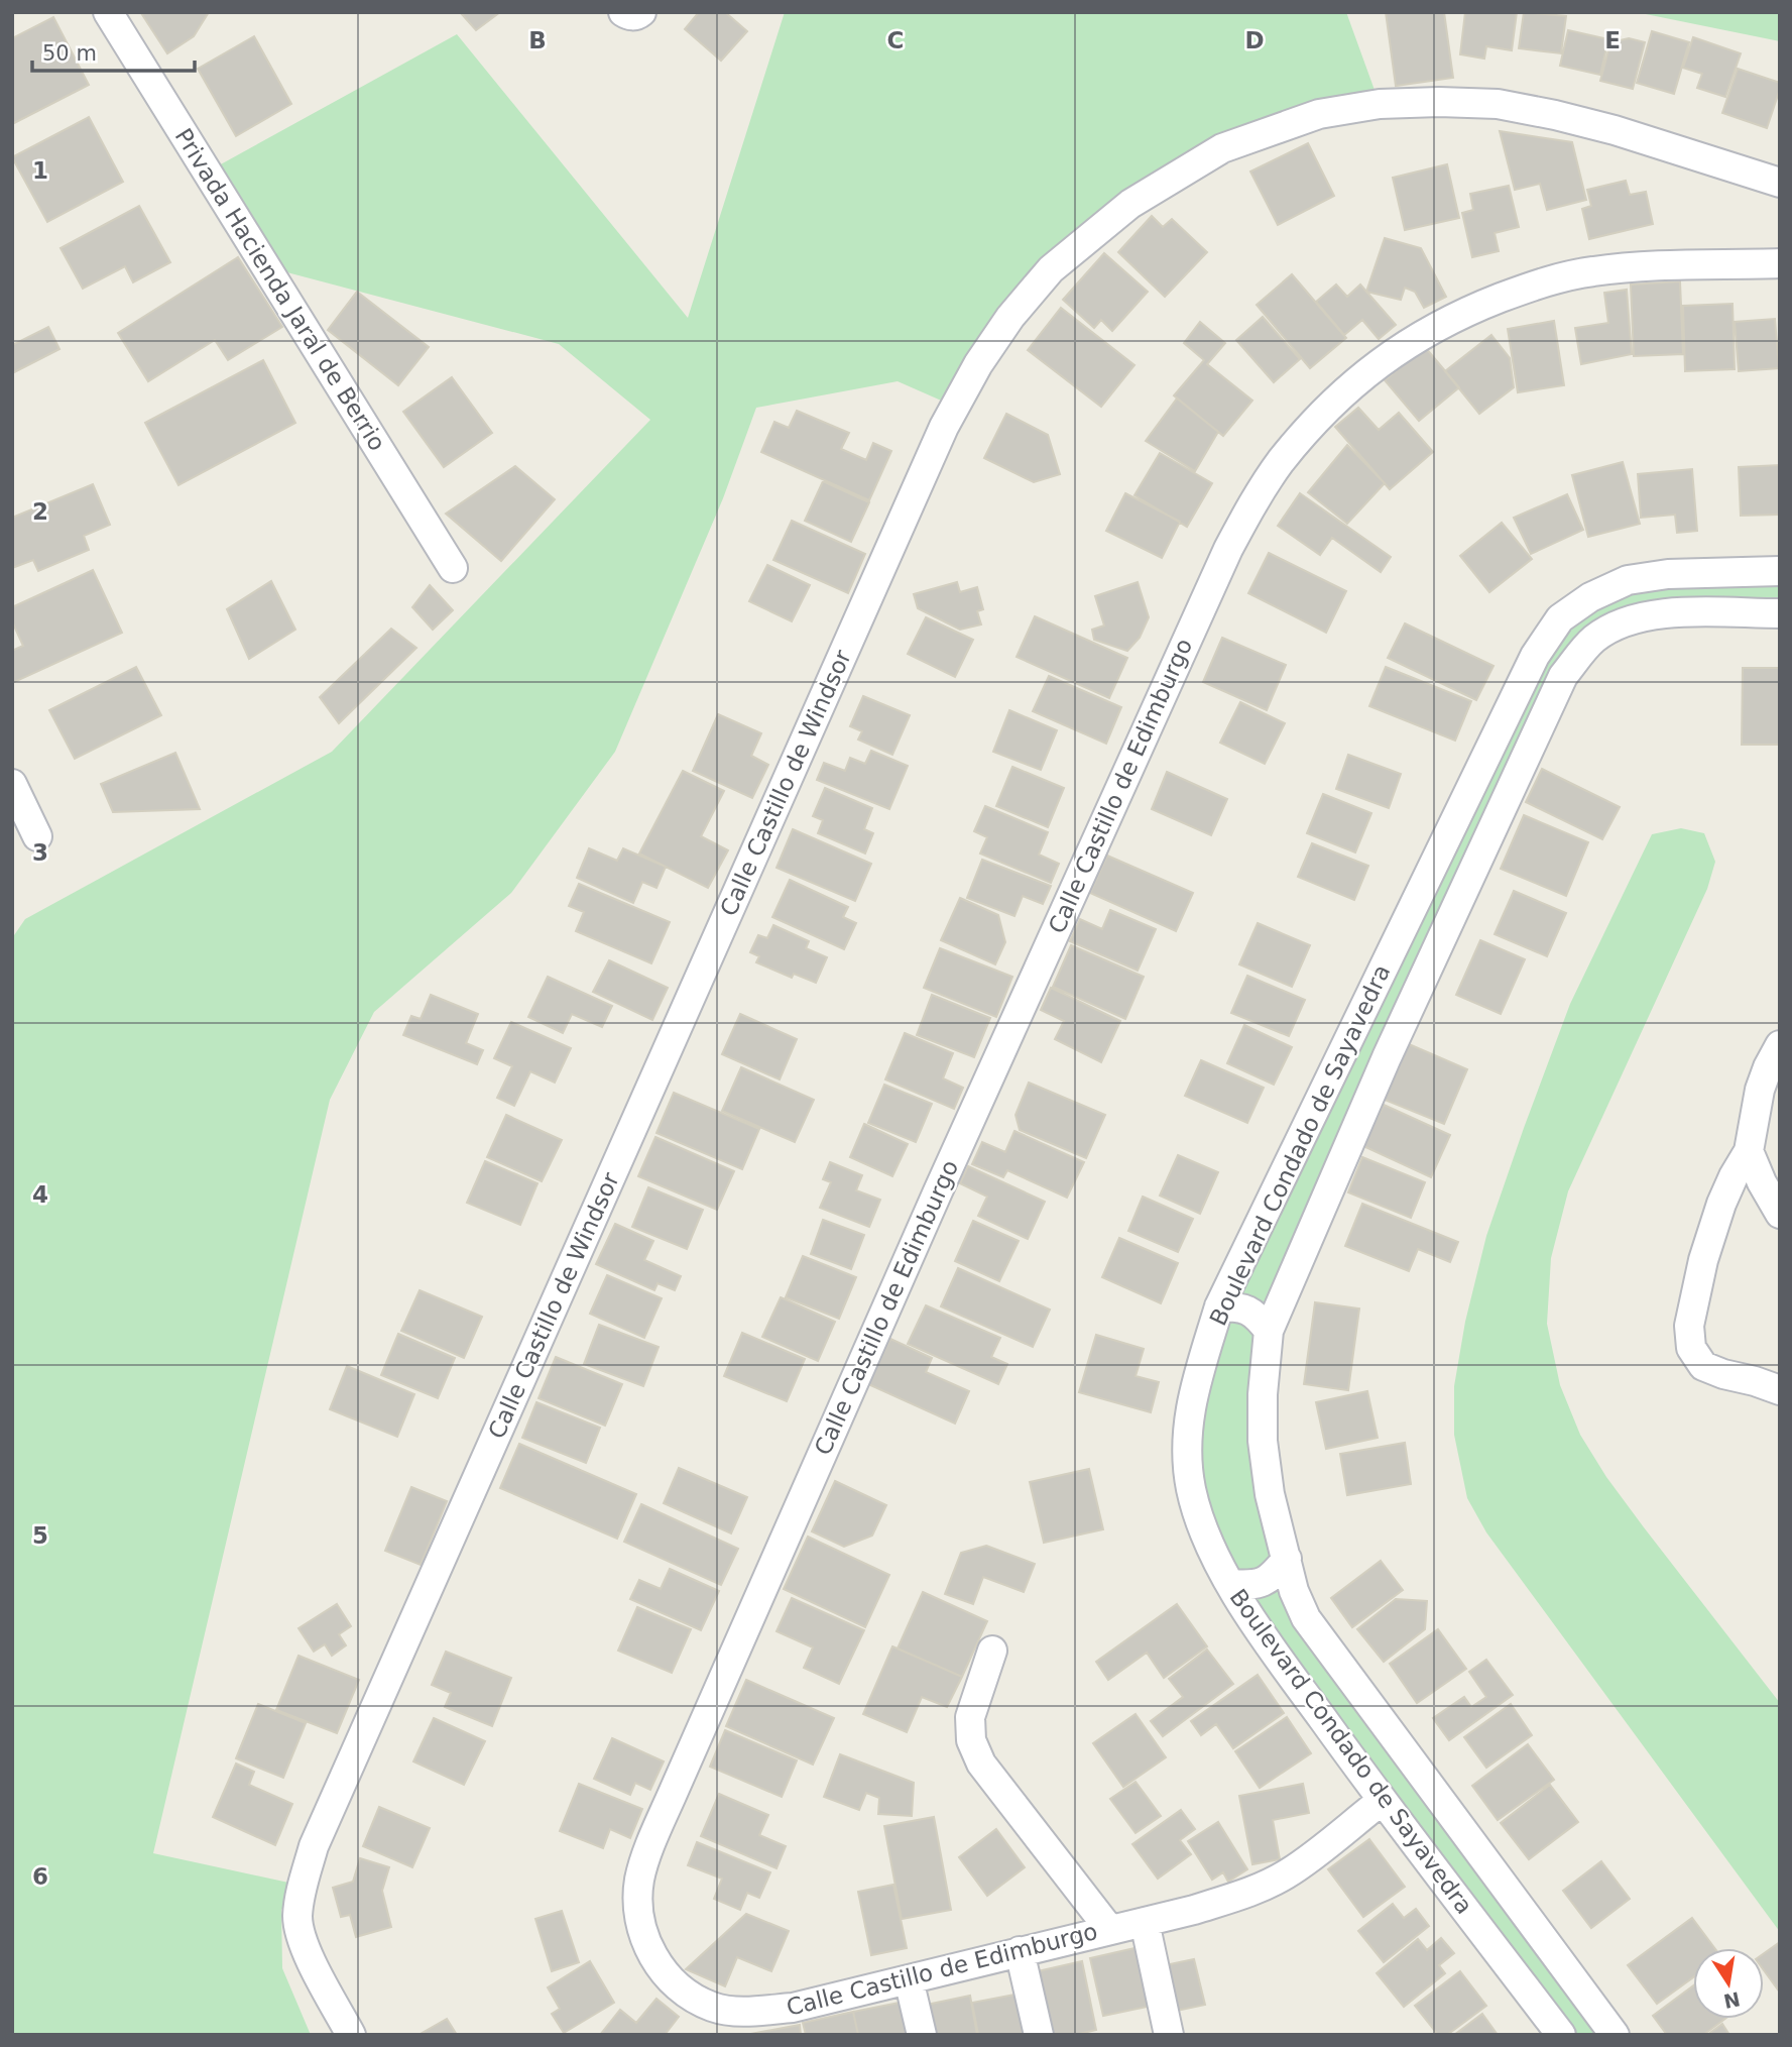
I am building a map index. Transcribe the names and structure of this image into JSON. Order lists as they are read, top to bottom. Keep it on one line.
{"streets":{"street":["Privada Hacienda Jaral de Berrio","Calle Castillo de Windsor","Calle Castillo de Edimburgo","Boulevard Condado de Sayavedra"]},"crossings":[["Calle Castillo de Edimburgo","Boulevard Condado de Sayavedra"]],"scale_bar":"50 m","north":"bottom","grid":{"columns":["B","C","D","E"],"rows":["1","2","3","4","5","6"]}}
